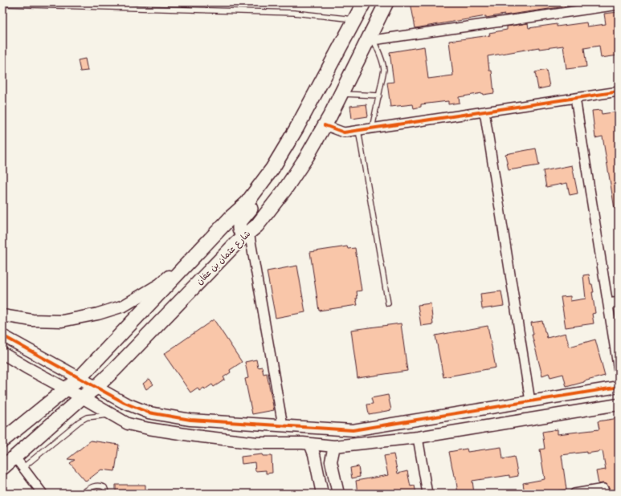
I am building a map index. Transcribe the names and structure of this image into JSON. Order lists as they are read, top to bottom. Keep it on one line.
{"streets":{"main road":["شارع عثمان بن عفان"]}}
